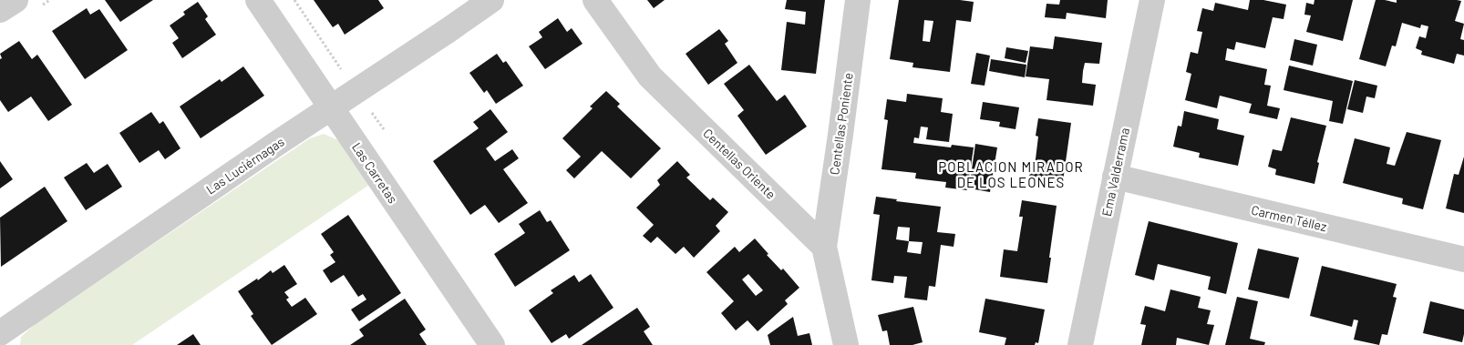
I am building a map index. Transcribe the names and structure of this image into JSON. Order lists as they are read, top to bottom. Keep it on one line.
{"streets":{"street":["Centellas Poniente","Centellas Oriente","Las Luciérnagas","Ema Valderrama","Las Carretas","Carmen Téllez"]},"crossings":[["Centellas Poniente","Centellas Oriente"],["Las Luciérnagas","Las Carretas"],["Ema Valderrama","Carmen Téllez"]],"districts":["POBLACION MIRADOR DE LOS LEONES"]}
